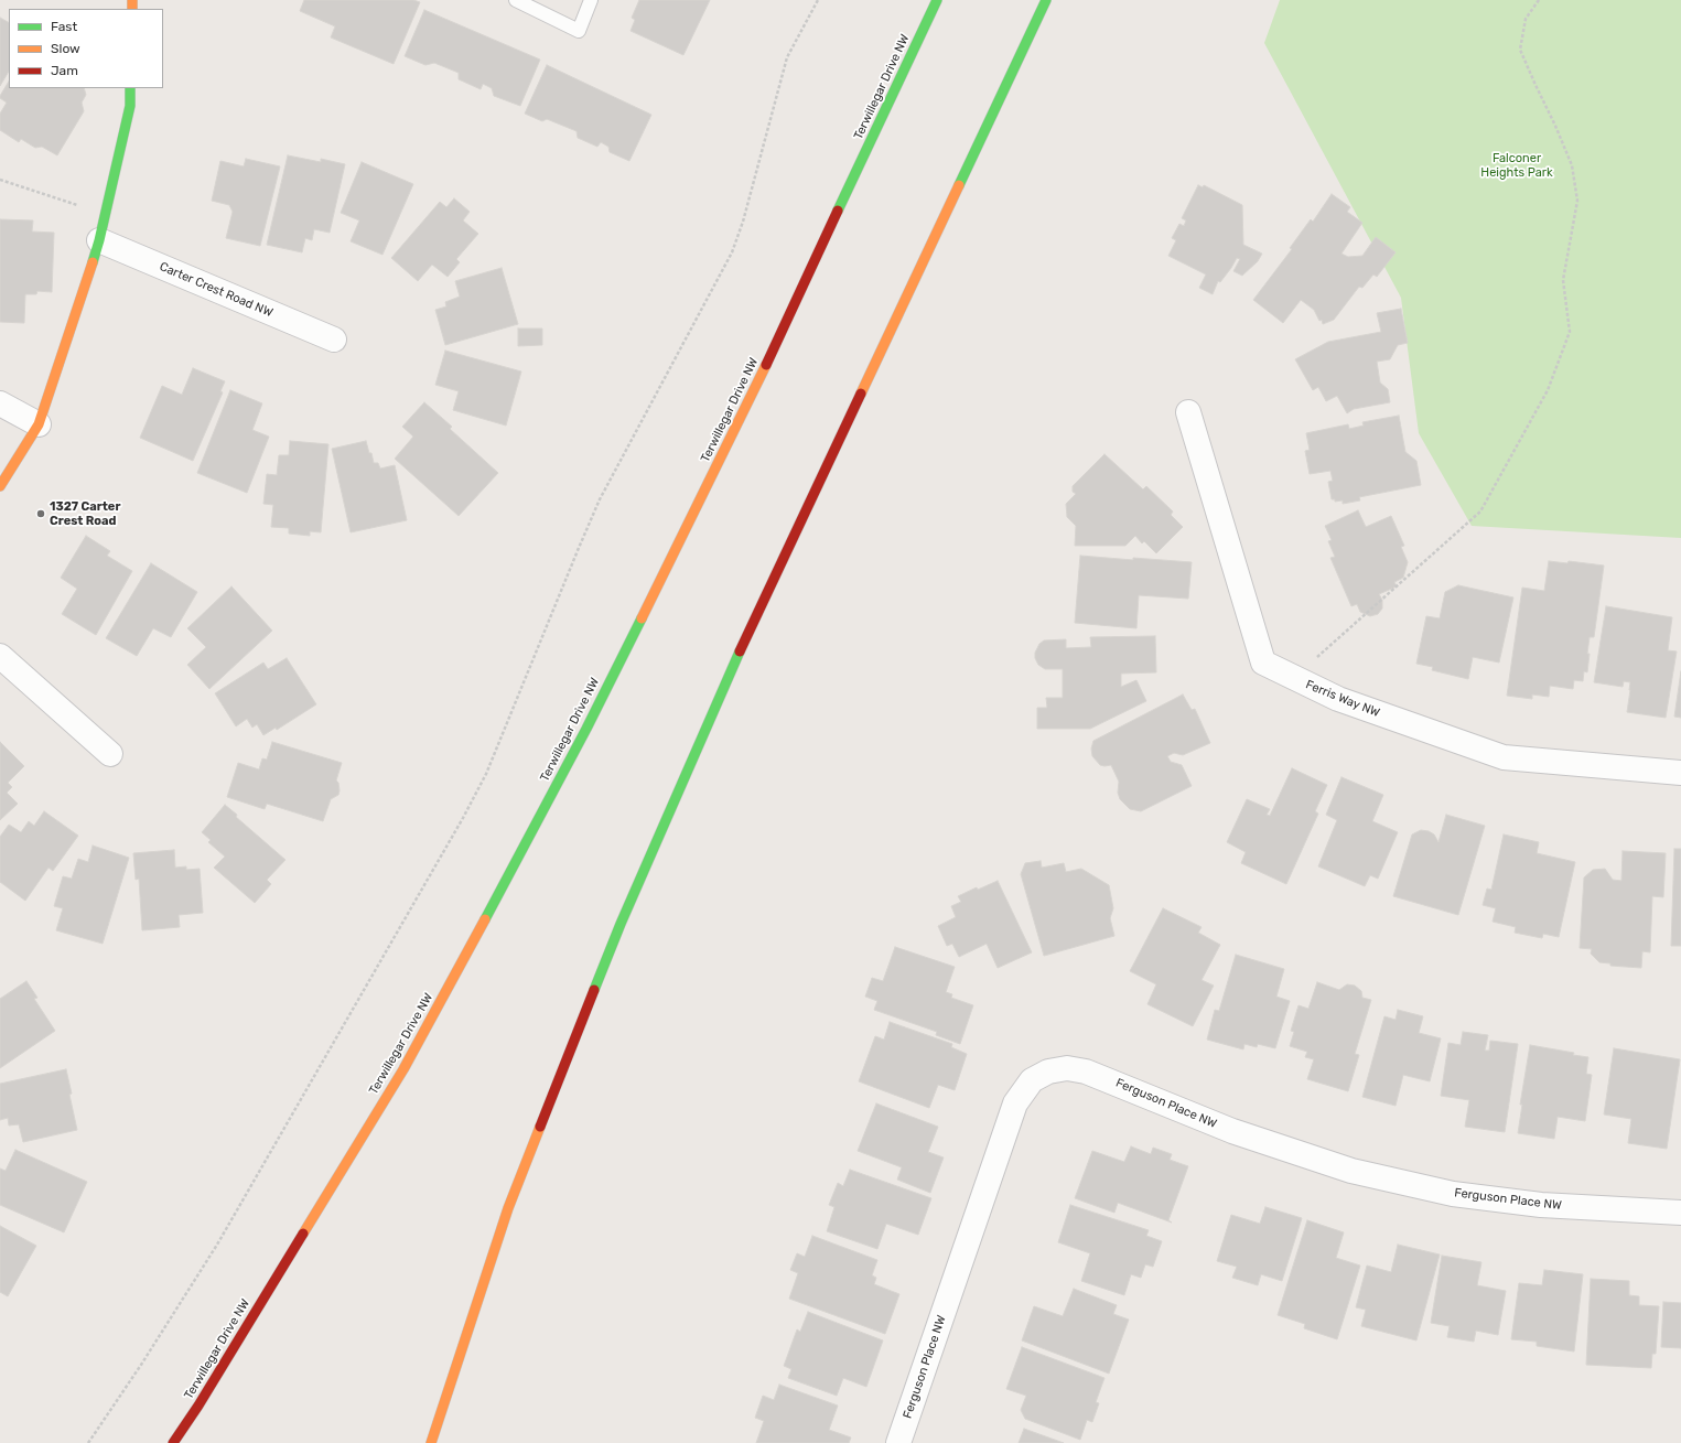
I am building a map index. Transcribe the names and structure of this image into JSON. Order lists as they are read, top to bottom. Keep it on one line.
{"streets":{"main road":["Terwillegar Drive NW"],"street":["Carter Crest Road NW","Ferris Way NW","Ferguson Place NW"]},"parks":["Falconer Heights Park"],"places":["1327 Carter Crest Road"],"legend":["Fast","Slow","Jam"]}
